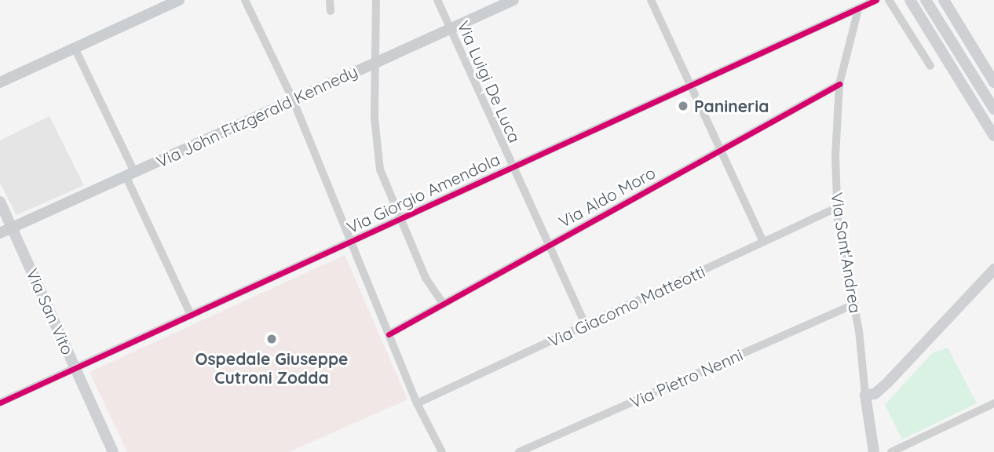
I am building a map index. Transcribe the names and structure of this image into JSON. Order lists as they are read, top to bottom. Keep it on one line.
{"streets":{"main road":["Via John Fitzgerald Kennedy"],"street":["Via Luigi De Luca","Via Giorgio Amendola","Via Aldo Moro","Via Sant'Andrea","Via Giacomo Matteotti","Via San Vito","Via Pietro Nenni"]},"crossings":[["Via Luigi De Luca","Via John Fitzgerald Kennedy"],["Via Luigi De Luca","Via Giorgio Amendola"],["Via Luigi De Luca","Via Aldo Moro"],["Via Luigi De Luca","Via Giacomo Matteotti"],["Via John Fitzgerald Kennedy","Via San Vito"],["Via Giorgio Amendola","Via Sant'Andrea"],["Via Giorgio Amendola","Via San Vito"],["Via Aldo Moro","Via Sant'Andrea"],["Via Sant'Andrea","Via Giacomo Matteotti"],["Via Sant'Andrea","Via Pietro Nenni"]],"places":["Panineria","Ospedale Giuseppe Cutroni Zodda"]}
